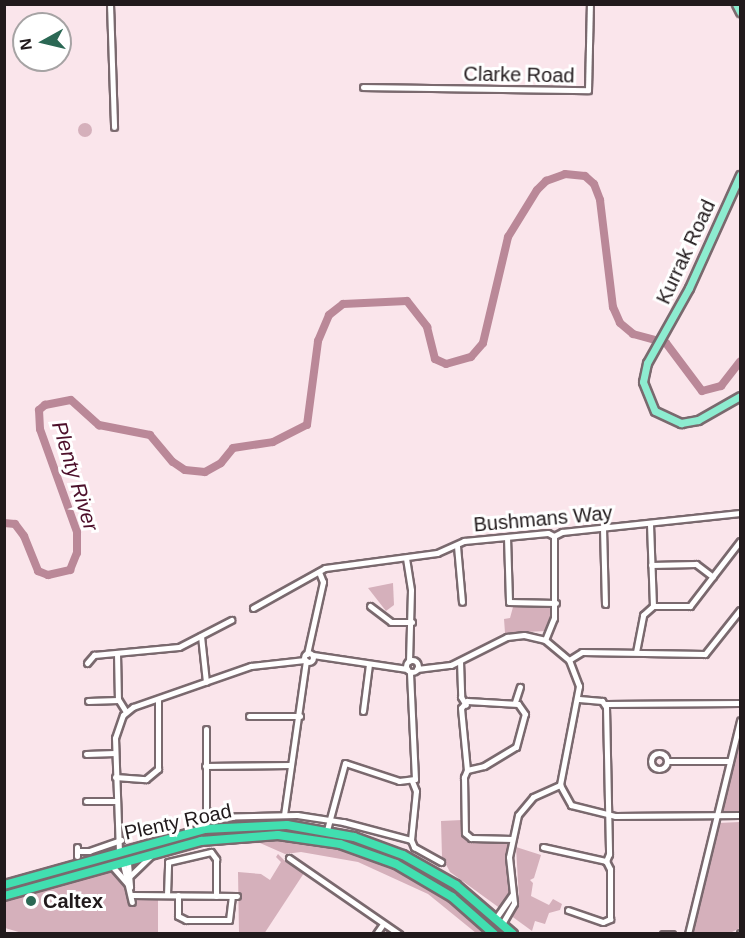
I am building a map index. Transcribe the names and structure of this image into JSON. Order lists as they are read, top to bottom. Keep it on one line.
{"streets":{"highway":["Plenty Road"],"main road":["Kurrak Road"],"street":["Clarke Road","Bushmans Way"]},"water":["Plenty River"],"places":["Caltex"],"north":"left"}
